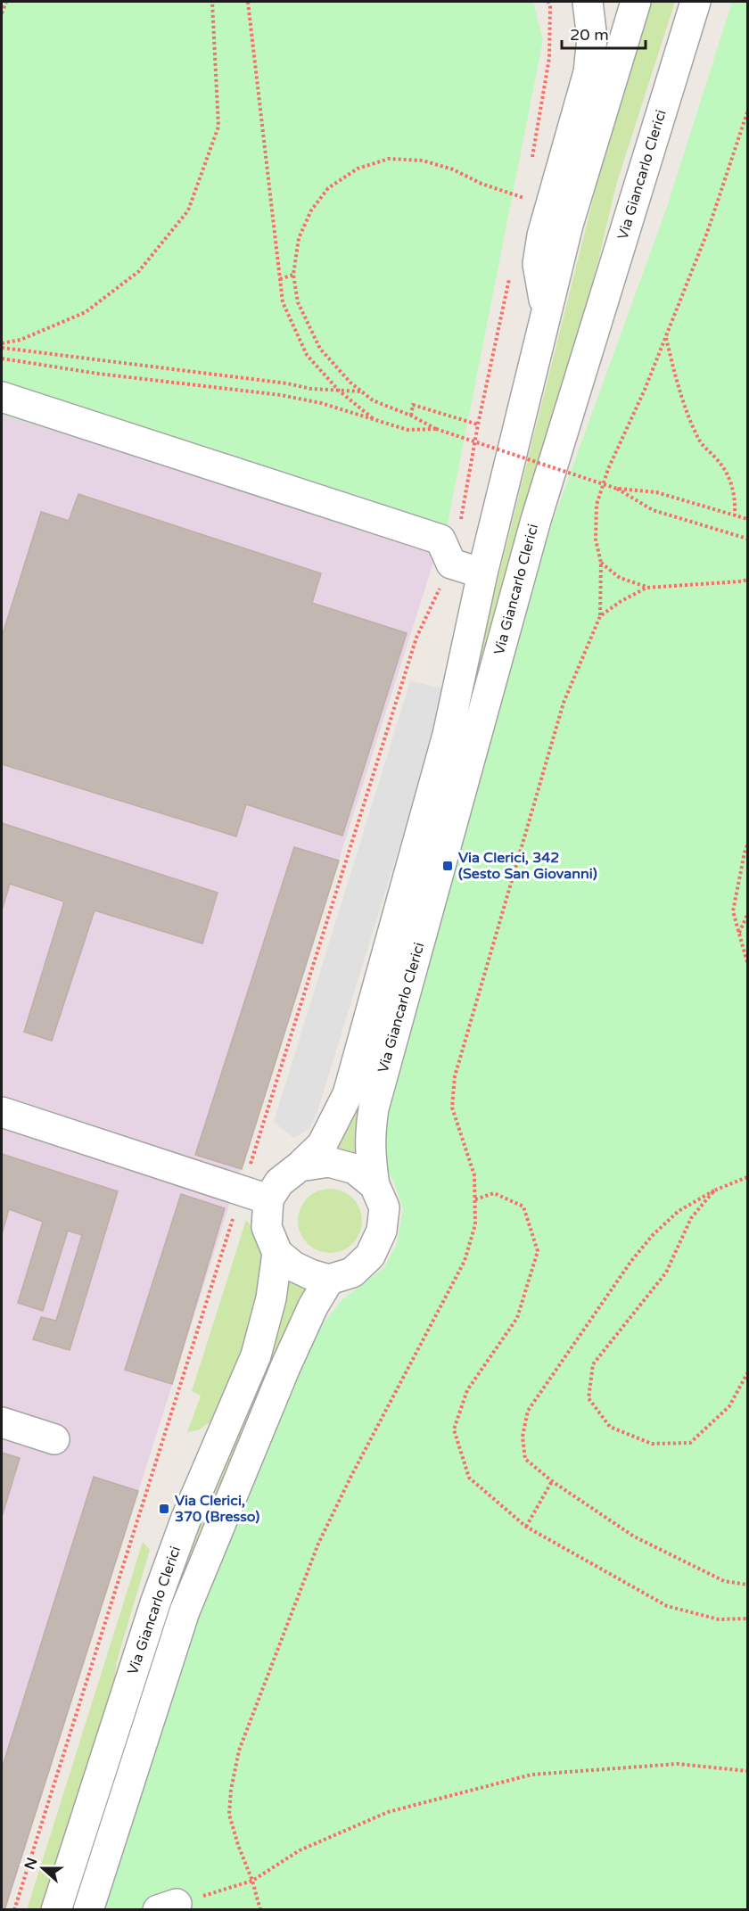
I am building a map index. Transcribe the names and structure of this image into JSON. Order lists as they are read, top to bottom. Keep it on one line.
{"streets":{"street":["Via Giancarlo Clerici"]},"places":{"transit":["Via Clerici, 342 (Sesto San Giovanni)","Via Clerici, 370 (Bresso)"]},"scale_bar":"20 m","north":"left"}
